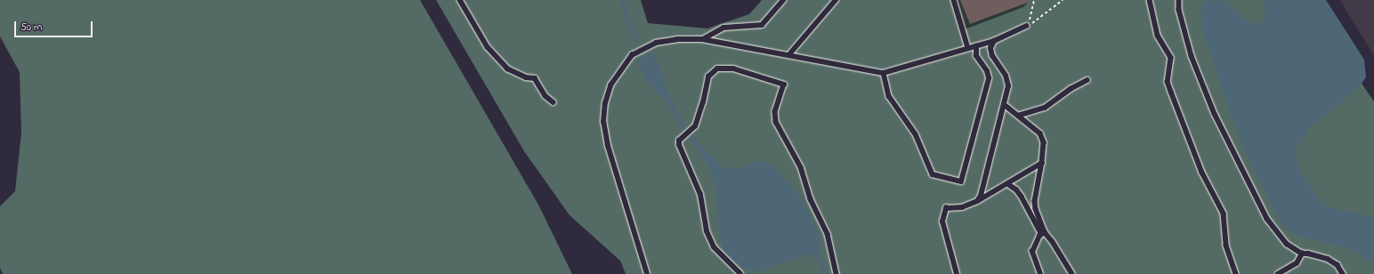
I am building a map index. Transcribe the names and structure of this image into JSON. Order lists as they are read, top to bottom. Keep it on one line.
{"scale_bar":"50 m"}
